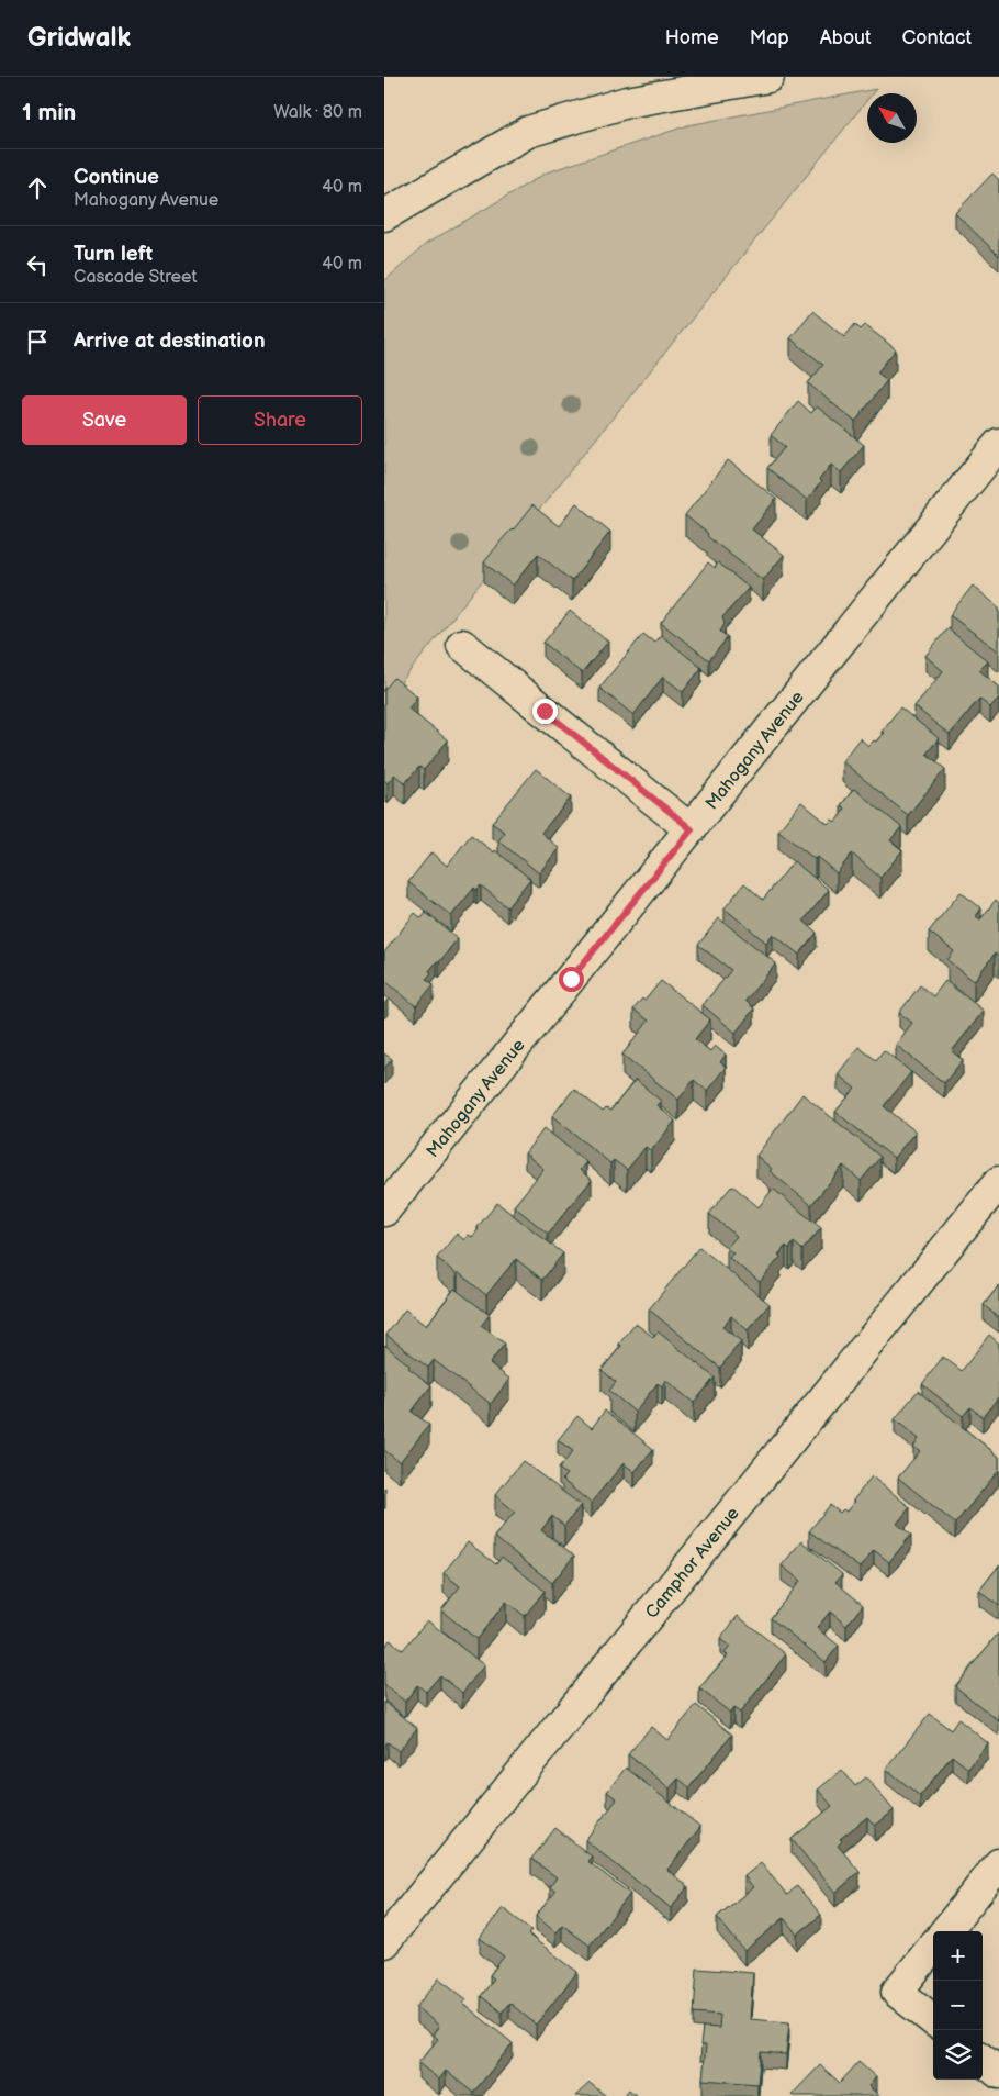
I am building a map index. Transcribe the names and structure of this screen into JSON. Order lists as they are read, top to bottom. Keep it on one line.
{"streets":{"main road":["Mahogany Avenue","Camphor Avenue"]},"north":"top left","page":{"header":"Gridwalk","nav":["Home","Map","About","Contact"],"heading":["1 min","Walk · 80 m"],"list":[["Continue","Mahogany Avenue","40 m"],["Turn left","Cascade Street","40 m"],"Arrive at destination"],"buttons":["Save","Share"],"map_buttons":["+","−"]}}
